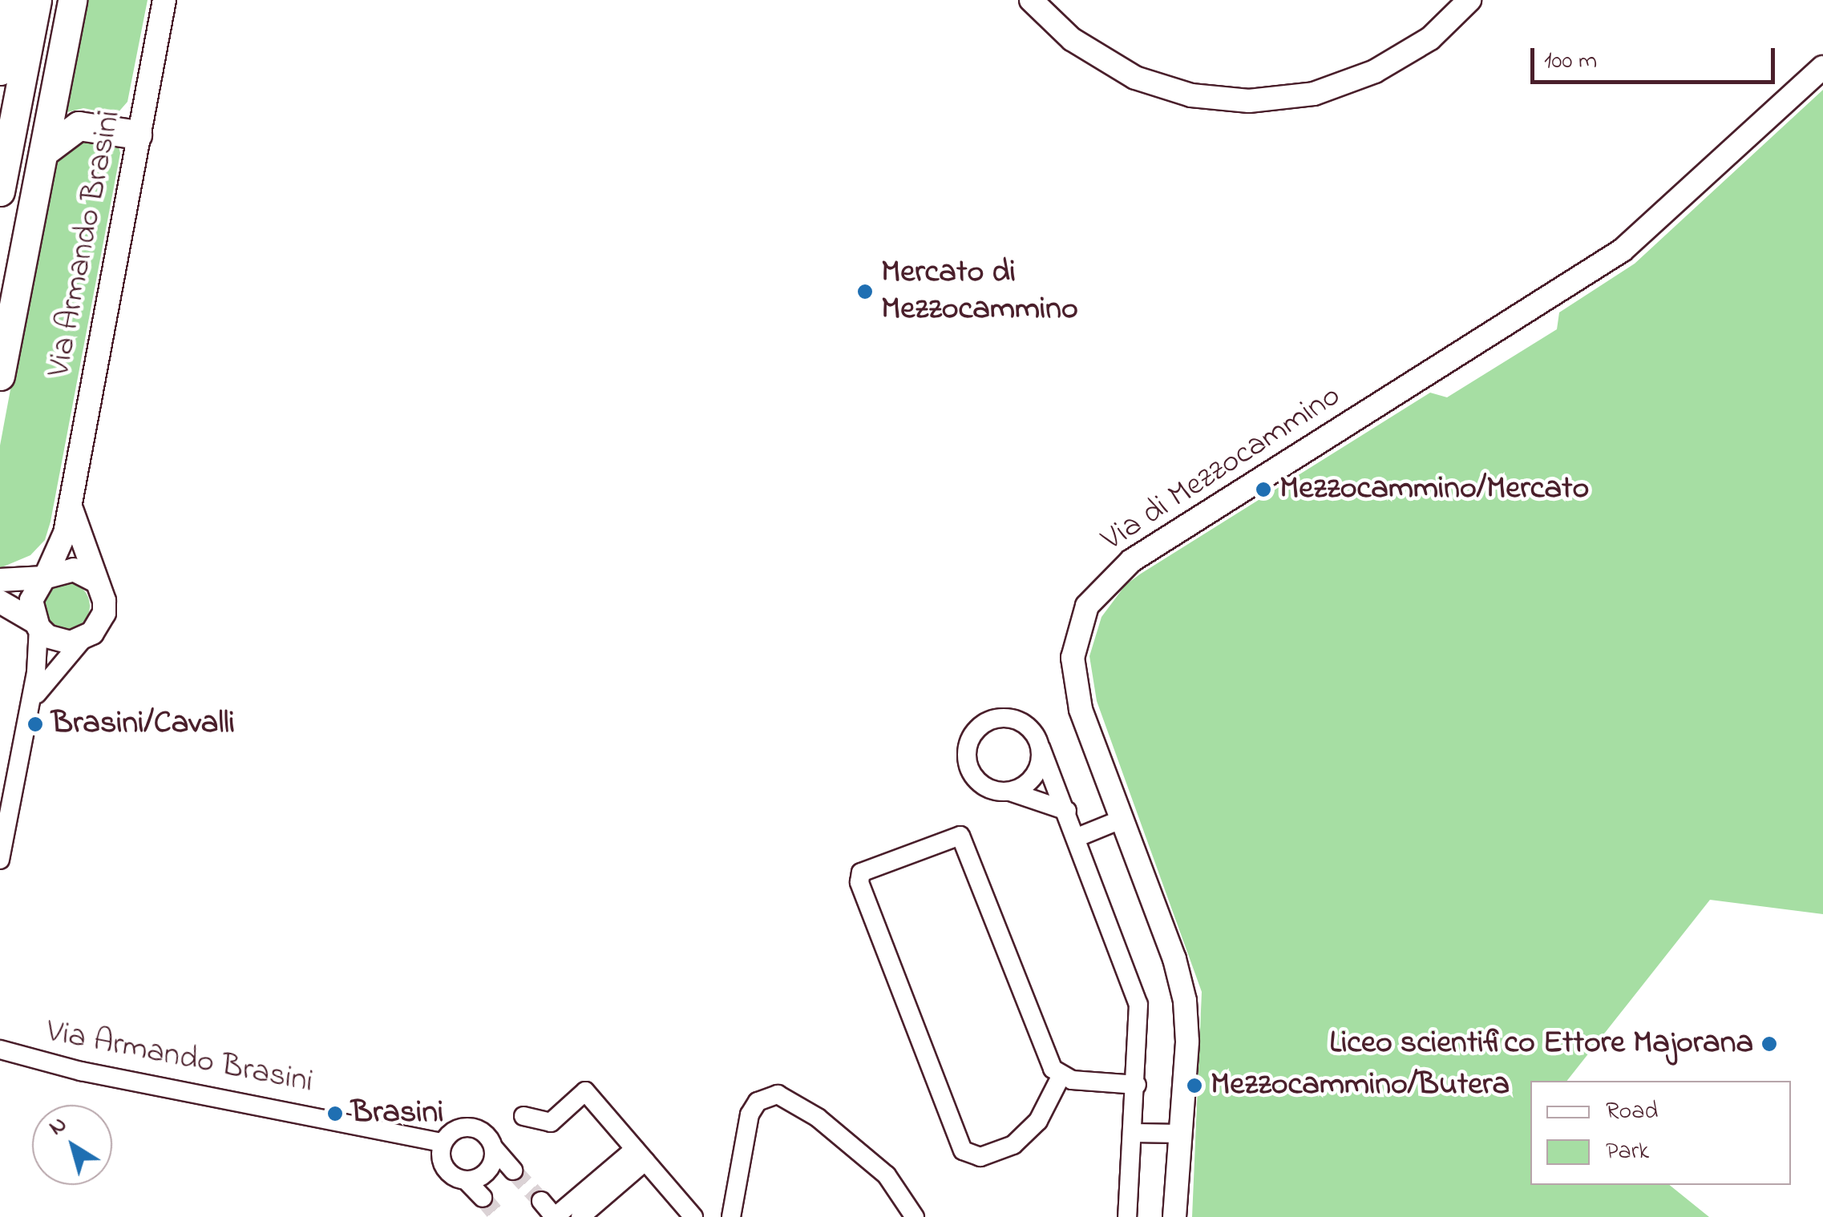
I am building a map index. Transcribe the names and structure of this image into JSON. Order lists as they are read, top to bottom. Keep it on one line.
{"streets":{"street":["Via Armando Brasini","Via di Mezzocammino"]},"places":["Mercato di Mezzocammino","Mezzocammino/Mercato","Brasini/Cavalli","Liceo scientifico Ettore Majorana","Mezzocammino/Butera","Brasini"],"legend":["Road","Park"],"scale_bar":"100 m","north":"top left"}
